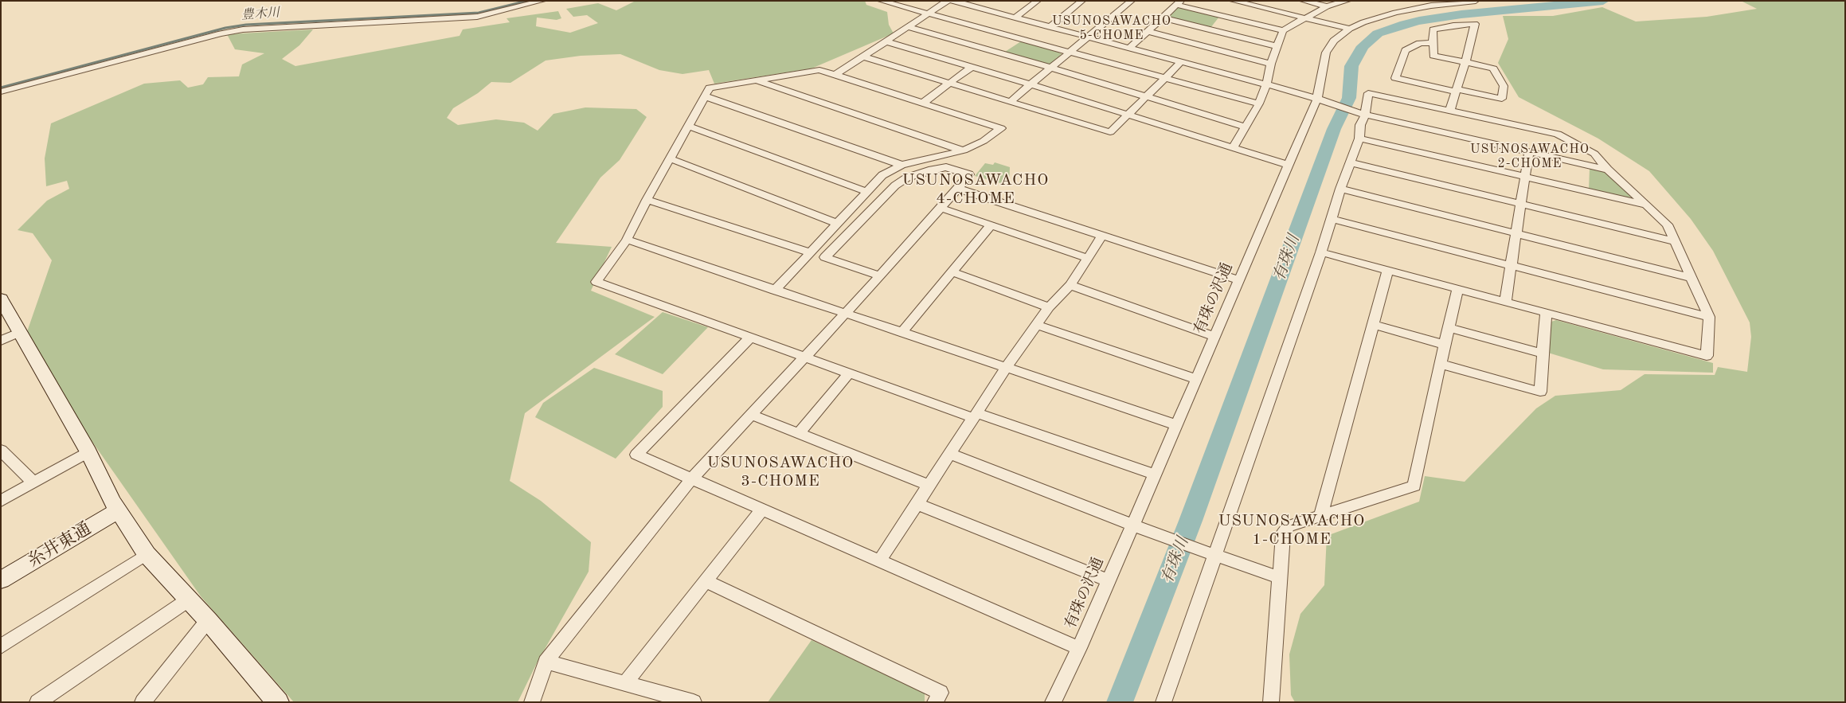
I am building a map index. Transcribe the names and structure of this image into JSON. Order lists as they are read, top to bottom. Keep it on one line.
{"streets":{"street":["有珠の沢通","糸井東通"]},"districts":["USUNOSAWACHO 5-CHOME","USUNOSAWACHO 2-CHOME","USUNOSAWACHO 4-CHOME","USUNOSAWACHO 3-CHOME","USUNOSAWACHO 1-CHOME"],"water":["豊木川","有珠川"]}
